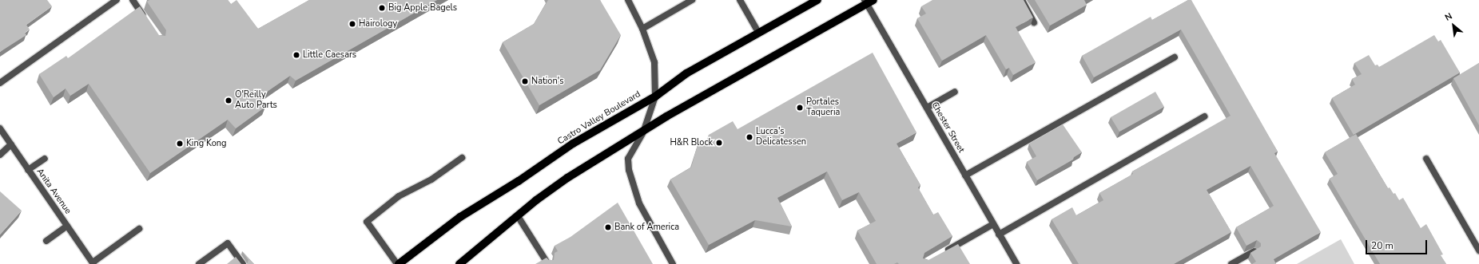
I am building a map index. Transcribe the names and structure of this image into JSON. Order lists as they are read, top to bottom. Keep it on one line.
{"streets":{"main road":["Castro Valley Boulevard"],"street":["Chester Street","Anita Avenue"]},"places":["Big Apple Bagels","Hairology","Little Caesars","Nation's","O'Reilly Auto Parts","Portales Taqueria","Lucca's Delicatessen","H&R Block","King Kong","Bank of America"],"scale_bar":"20 m","north":"top left"}
